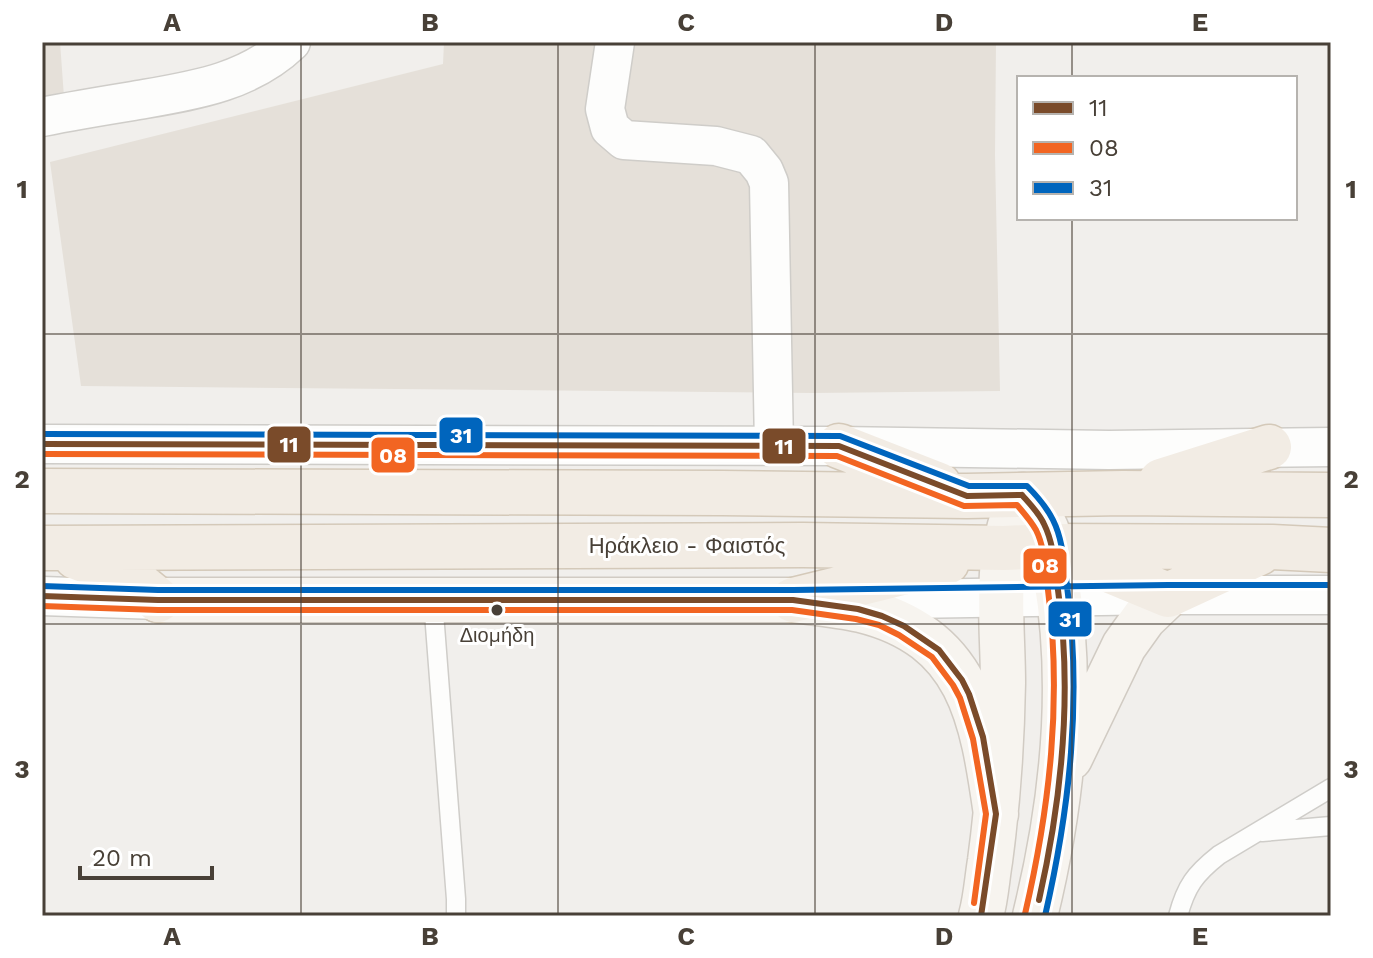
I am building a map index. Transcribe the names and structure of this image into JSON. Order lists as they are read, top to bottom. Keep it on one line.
{"streets":{"main road":["Ηράκλειο - Φαιστός"]},"places":["Διομήδη"],"lines":["transit line 31","transit line 11","transit line 08"],"legend":["11","08","31"],"scale_bar":"20 m","grid":{"columns":["A","B","C","D","E"],"rows":["1","2","3"]}}
